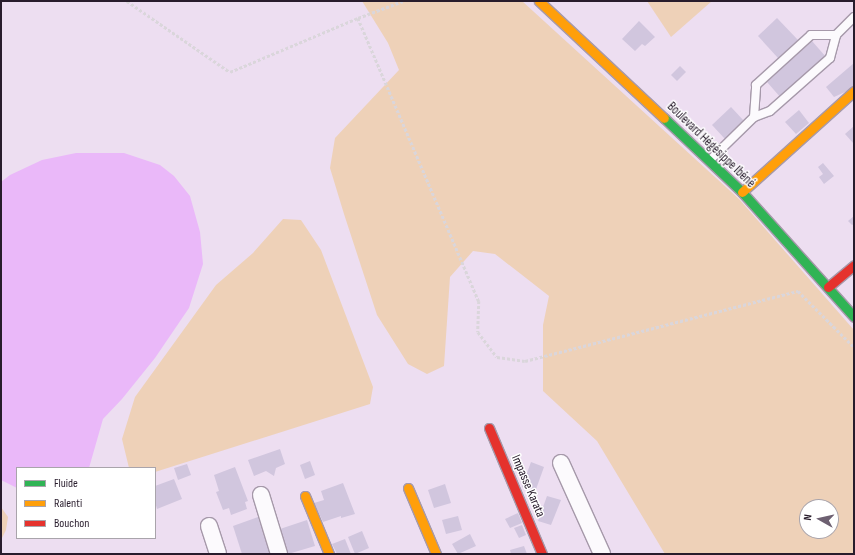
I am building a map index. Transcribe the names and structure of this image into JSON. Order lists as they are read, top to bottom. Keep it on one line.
{"streets":{"street":["Boulevard Hégésippe Ibéné","Impasse Karata"]},"legend":["Fluide","Ralenti","Bouchon"],"north":"left"}
